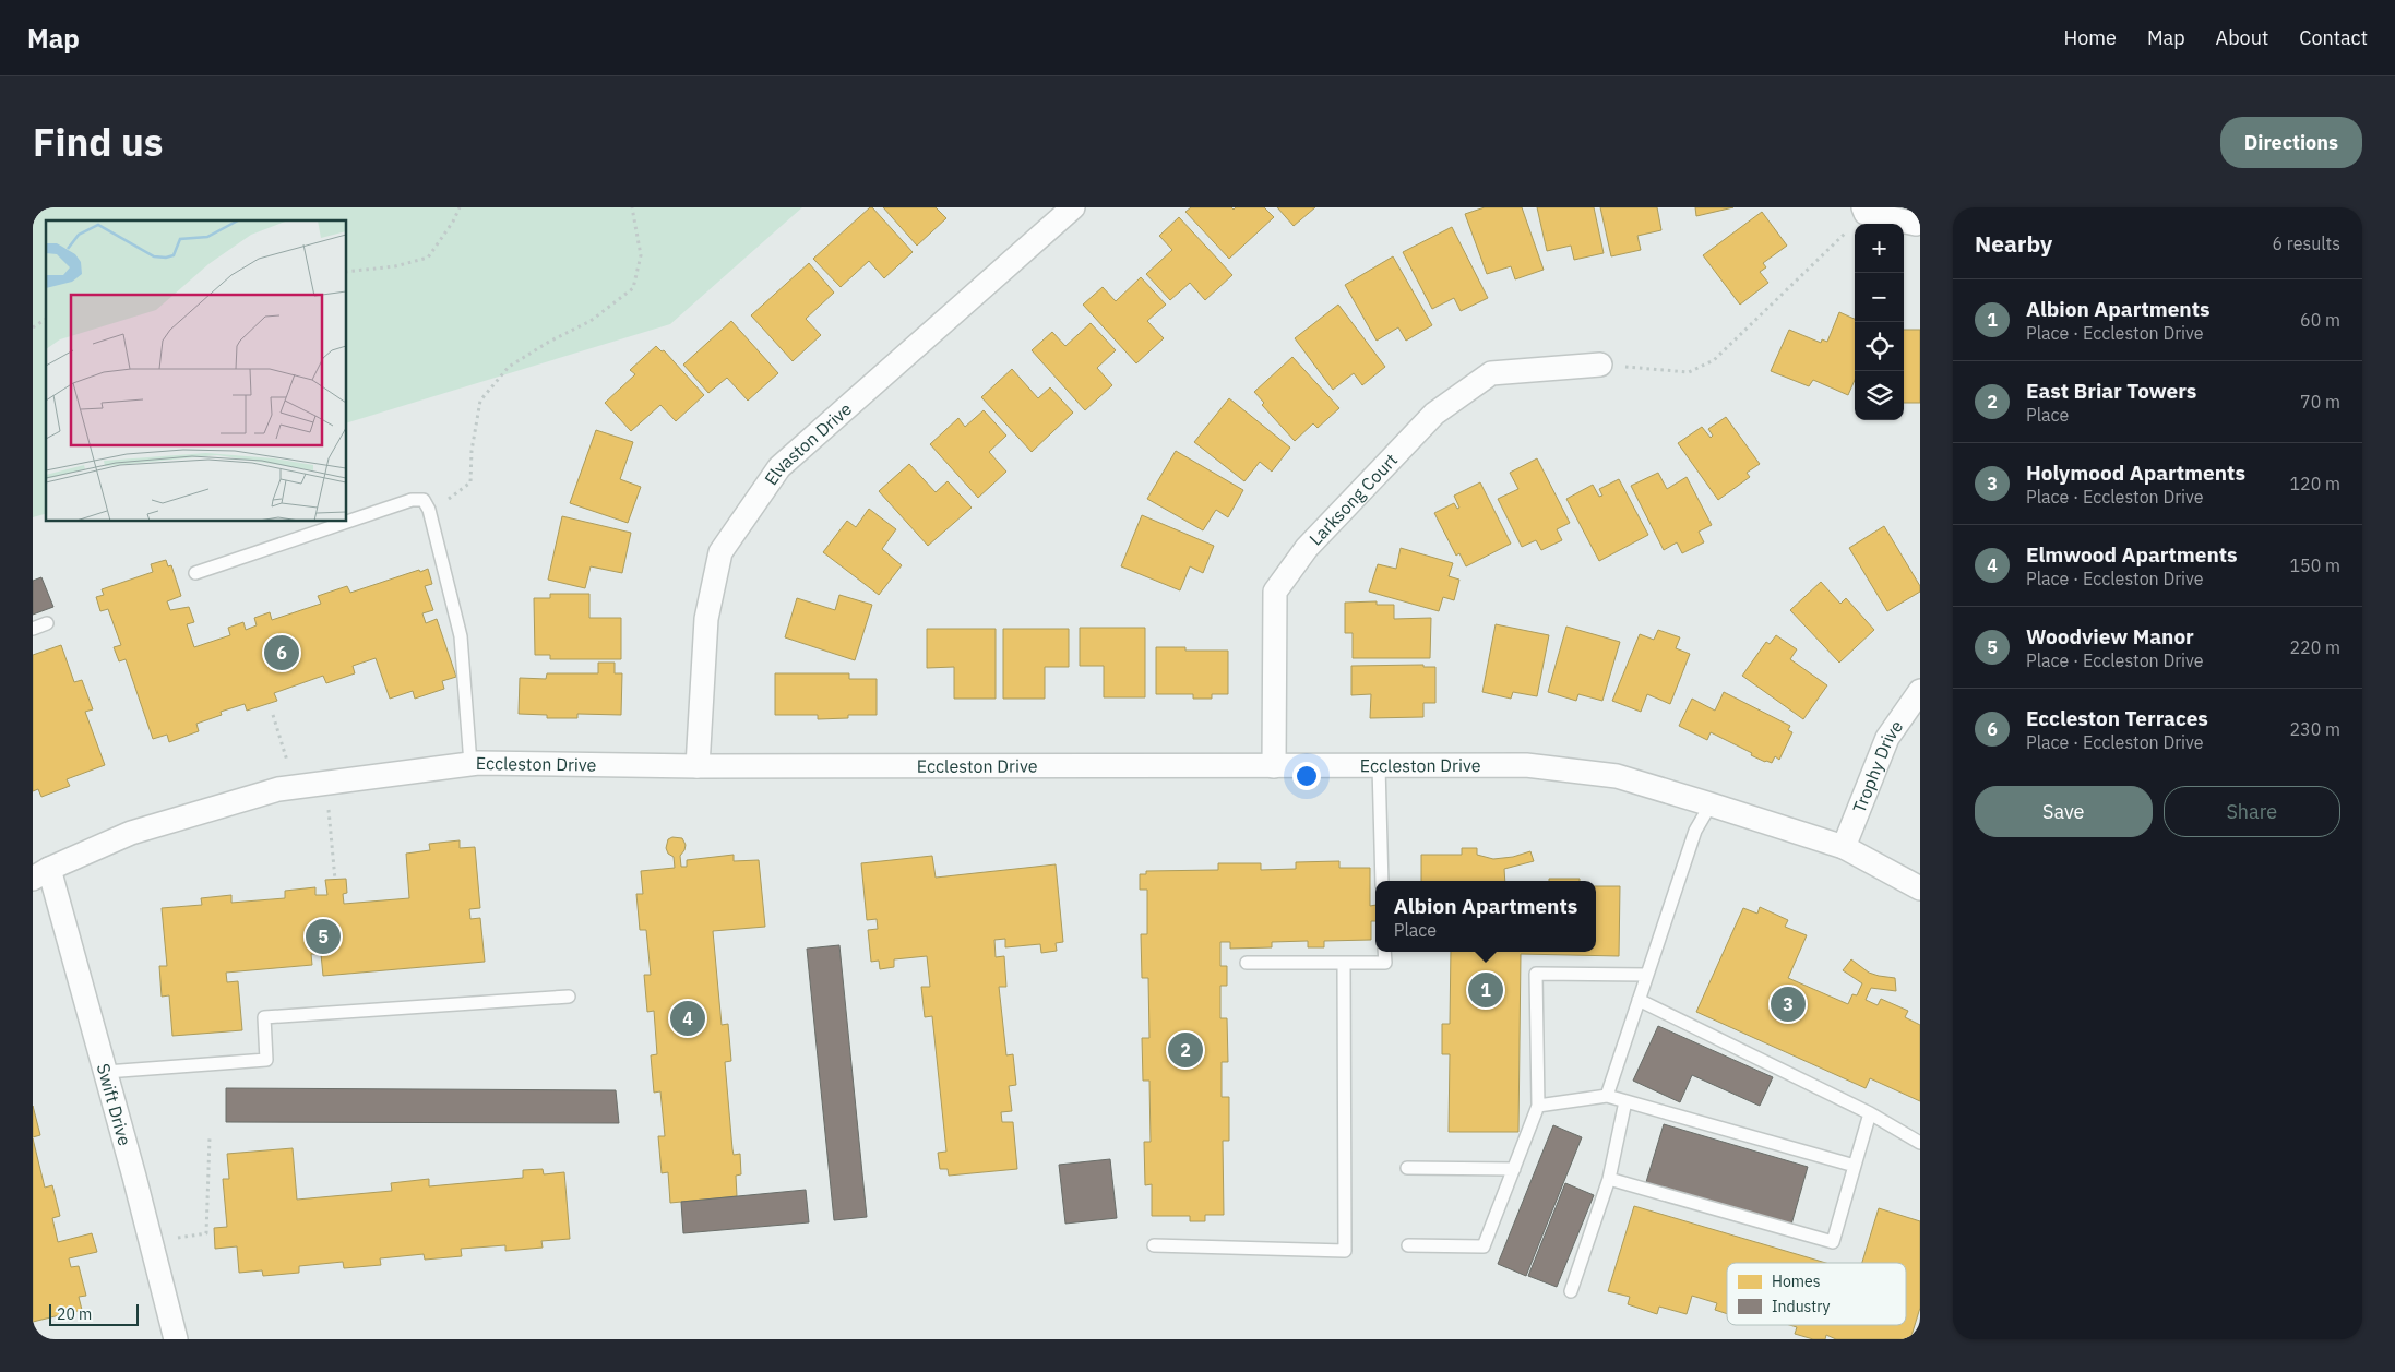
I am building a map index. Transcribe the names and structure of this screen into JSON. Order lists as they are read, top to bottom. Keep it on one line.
{"streets":{"street":["Elvaston Drive","Larksong Court","Eccleston Drive","Trophy Drive","Swift Drive"]},"crossings":[["Elvaston Drive","Eccleston Drive"],["Larksong Court","Eccleston Drive"],["Eccleston Drive","Trophy Drive"],["Eccleston Drive","Swift Drive"]],"legend":["Homes","Industry"],"scale_bar":"20 m","page":{"header":"Map","nav":["Home","Map","About","Contact"],"title":"Find us","buttons":["Directions",["Save","Share"]],"heading":["Nearby","6 results"],"map_buttons":["+","−"],"list":[{"mark":"1","name":"Albion Apartments","note":"Place · Eccleston Drive","value":"60 m"},{"mark":"2","name":"East Briar Towers","note":"Place","value":"70 m"},{"mark":"3","name":"Holymood Apartments","note":"Place · Eccleston Drive","value":"120 m"},{"mark":"4","name":"Elmwood Apartments","note":"Place · Eccleston Drive","value":"150 m"},{"mark":"5","name":"Woodview Manor","note":"Place · Eccleston Drive","value":"220 m"},{"mark":"6","name":"Eccleston Terraces","note":"Place · Eccleston Drive","value":"230 m"}],"pins":["6","5","1","3","4","2"],"popup":["Albion Apartments","Place"],"scale":"20 m"}}
